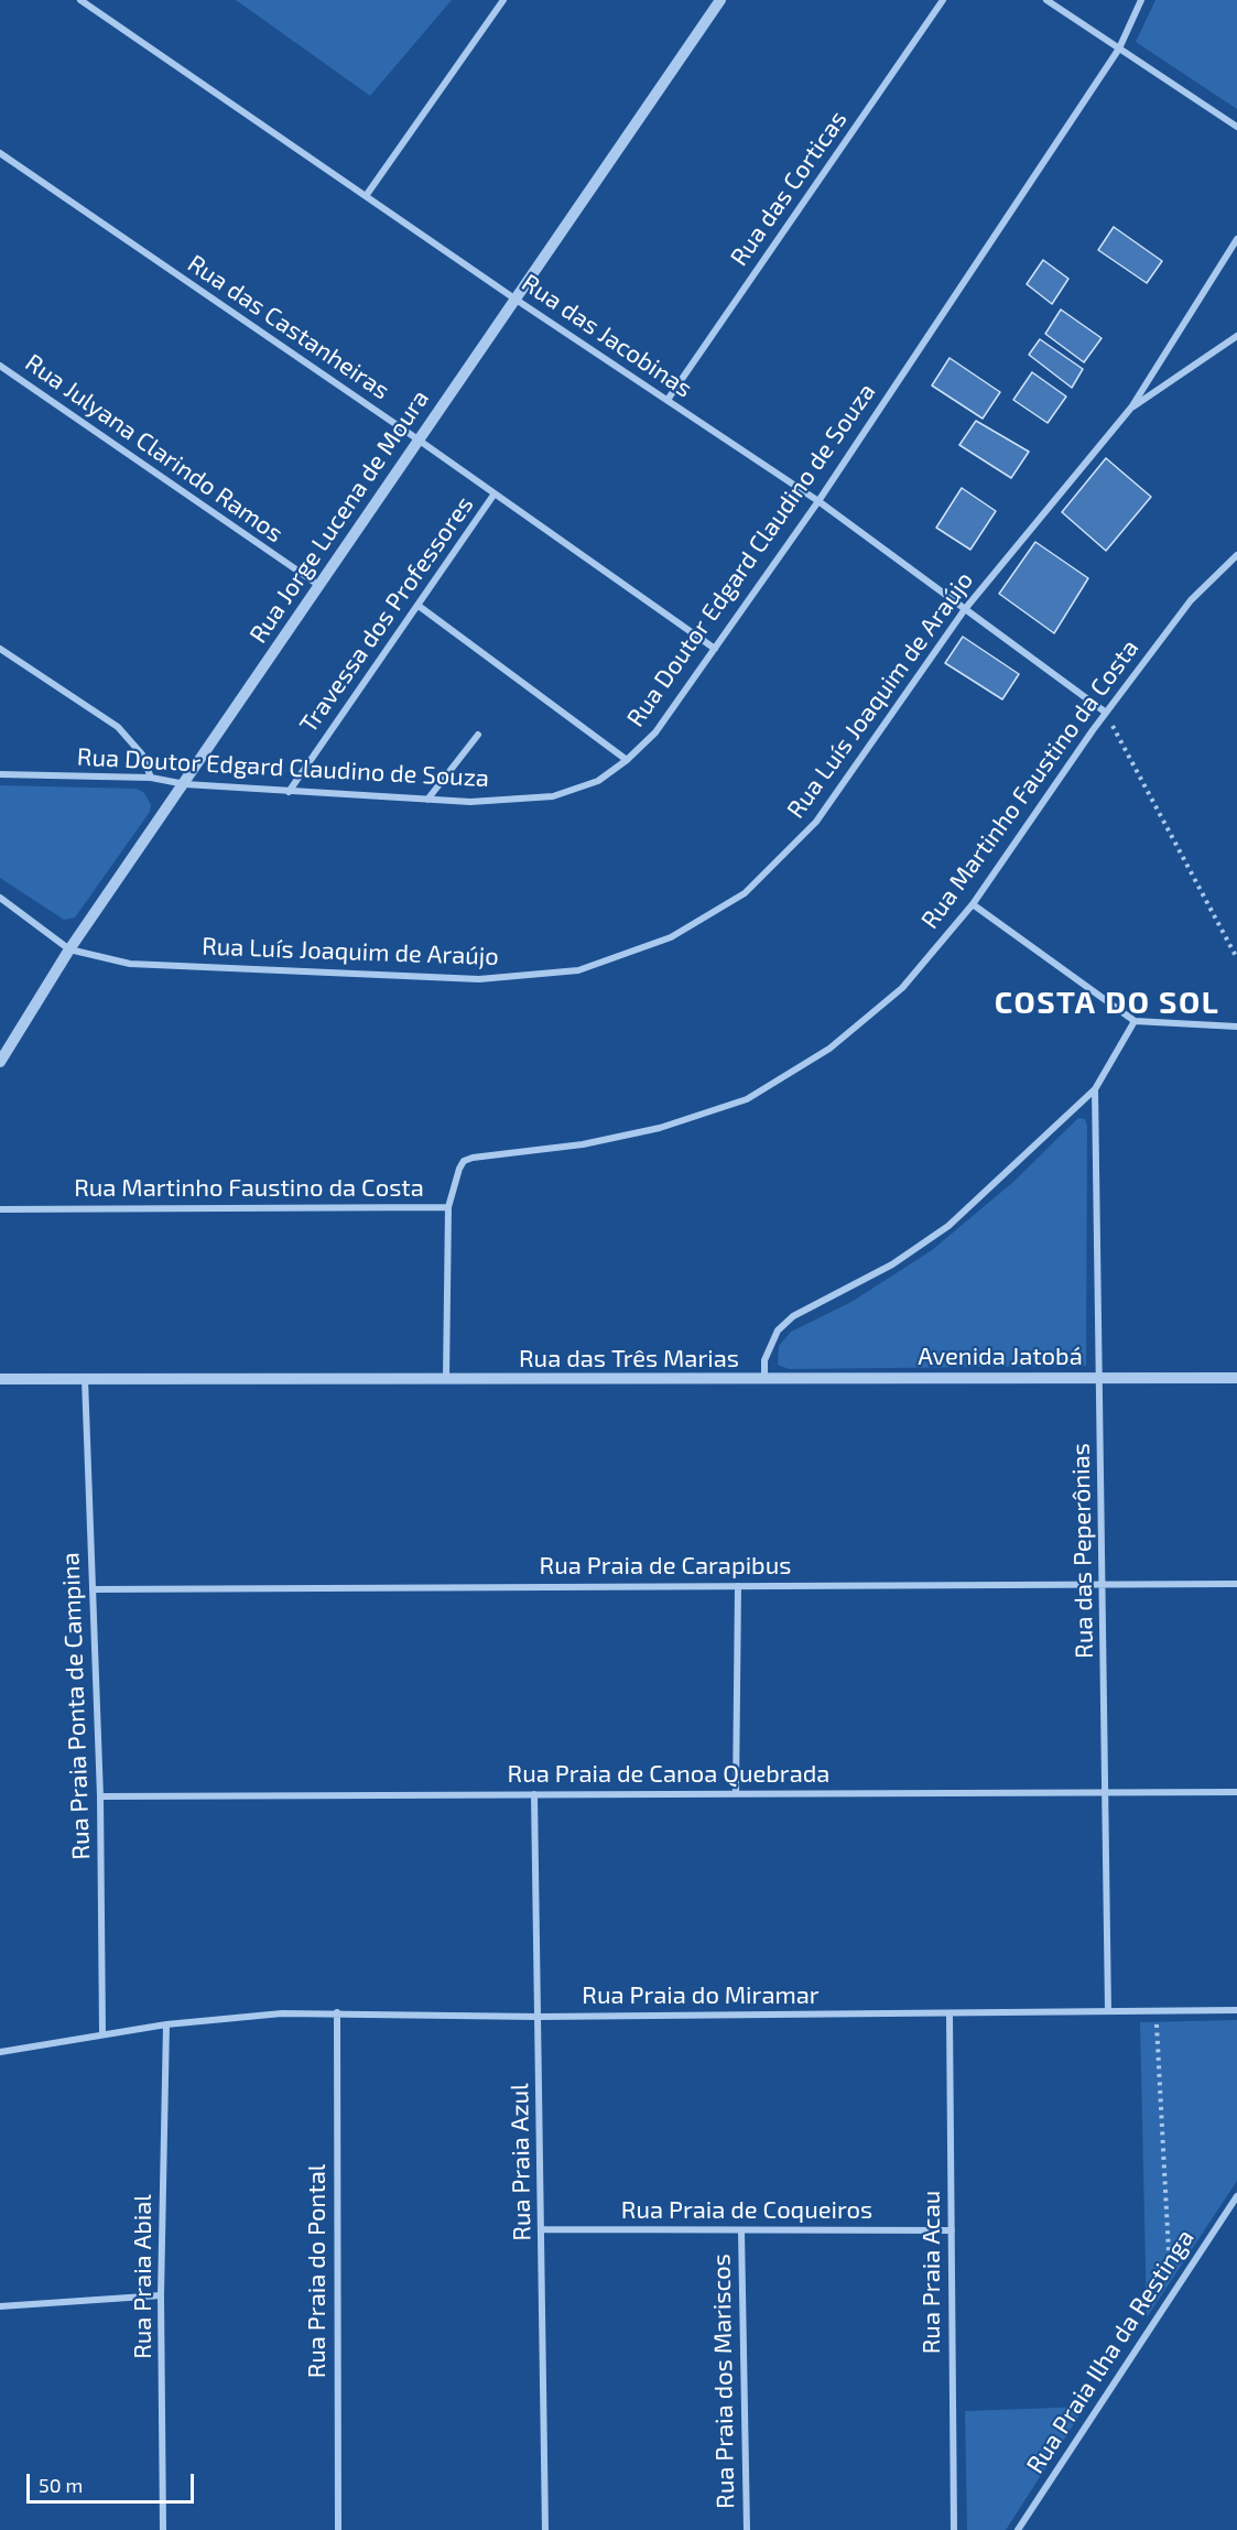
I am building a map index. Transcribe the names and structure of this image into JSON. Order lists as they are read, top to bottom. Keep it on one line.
{"streets":{"street":["Rua das Corticas","Rua das Castanheiras","Rua das Jacobinas","Rua Julyana Clarindo Ramos","Rua Jorge Lucena de Moura","Rua Doutor Edgard Claudino de Souza","Travessa dos Professores","Rua Luís Joaquim de Araújo","Rua Martinho Faustino da Costa","Avenida Jatobá","Rua das Três Marias","Rua das Peperônias","Rua Praia de Carapibus","Rua Praia Ponta de Campina","Rua Praia de Canoa Quebrada","Rua Praia do Miramar","Rua Praia Azul","Rua Praia de Coqueiros","Rua Praia do Pontal","Rua Praia Acau","Rua Praia Abial","Rua Praia Ilha da Restinga","Rua Praia dos Mariscos"]},"crossings":[["Rua das Corticas","Rua das Jacobinas"],["Rua das Castanheiras","Rua Jorge Lucena de Moura"],["Rua das Castanheiras","Rua Doutor Edgard Claudino de Souza"],["Rua das Castanheiras","Travessa dos Professores"],["Rua das Jacobinas","Rua Jorge Lucena de Moura"],["Rua das Jacobinas","Rua Doutor Edgard Claudino de Souza"],["Rua das Jacobinas","Rua Luís Joaquim de Araújo"],["Rua das Jacobinas","Rua Martinho Faustino da Costa"],["Rua Julyana Clarindo Ramos","Rua Jorge Lucena de Moura"],["Rua Jorge Lucena de Moura","Rua Doutor Edgard Claudino de Souza"],["Rua Jorge Lucena de Moura","Rua Luís Joaquim de Araújo"],["Rua Doutor Edgard Claudino de Souza","Travessa dos Professores"],["Avenida Jatobá","Rua das Três Marias"],["Avenida Jatobá","Rua das Peperônias"],["Rua das Três Marias","Rua das Peperônias"],["Rua das Três Marias","Rua Praia Ponta de Campina"],["Rua das Peperônias","Rua Praia de Carapibus"],["Rua das Peperônias","Rua Praia de Canoa Quebrada"],["Rua das Peperônias","Rua Praia do Miramar"],["Rua Praia de Carapibus","Rua Praia Ponta de Campina"],["Rua Praia Ponta de Campina","Rua Praia de Canoa Quebrada"],["Rua Praia Ponta de Campina","Rua Praia do Miramar"],["Rua Praia de Canoa Quebrada","Rua Praia Azul"],["Rua Praia do Miramar","Rua Praia Azul"],["Rua Praia do Miramar","Rua Praia do Pontal"],["Rua Praia do Miramar","Rua Praia Acau"],["Rua Praia do Miramar","Rua Praia Abial"],["Rua Praia Azul","Rua Praia de Coqueiros"],["Rua Praia de Coqueiros","Rua Praia Acau"],["Rua Praia de Coqueiros","Rua Praia dos Mariscos"]],"districts":["COSTA DO SOL"],"scale_bar":"50 m"}
